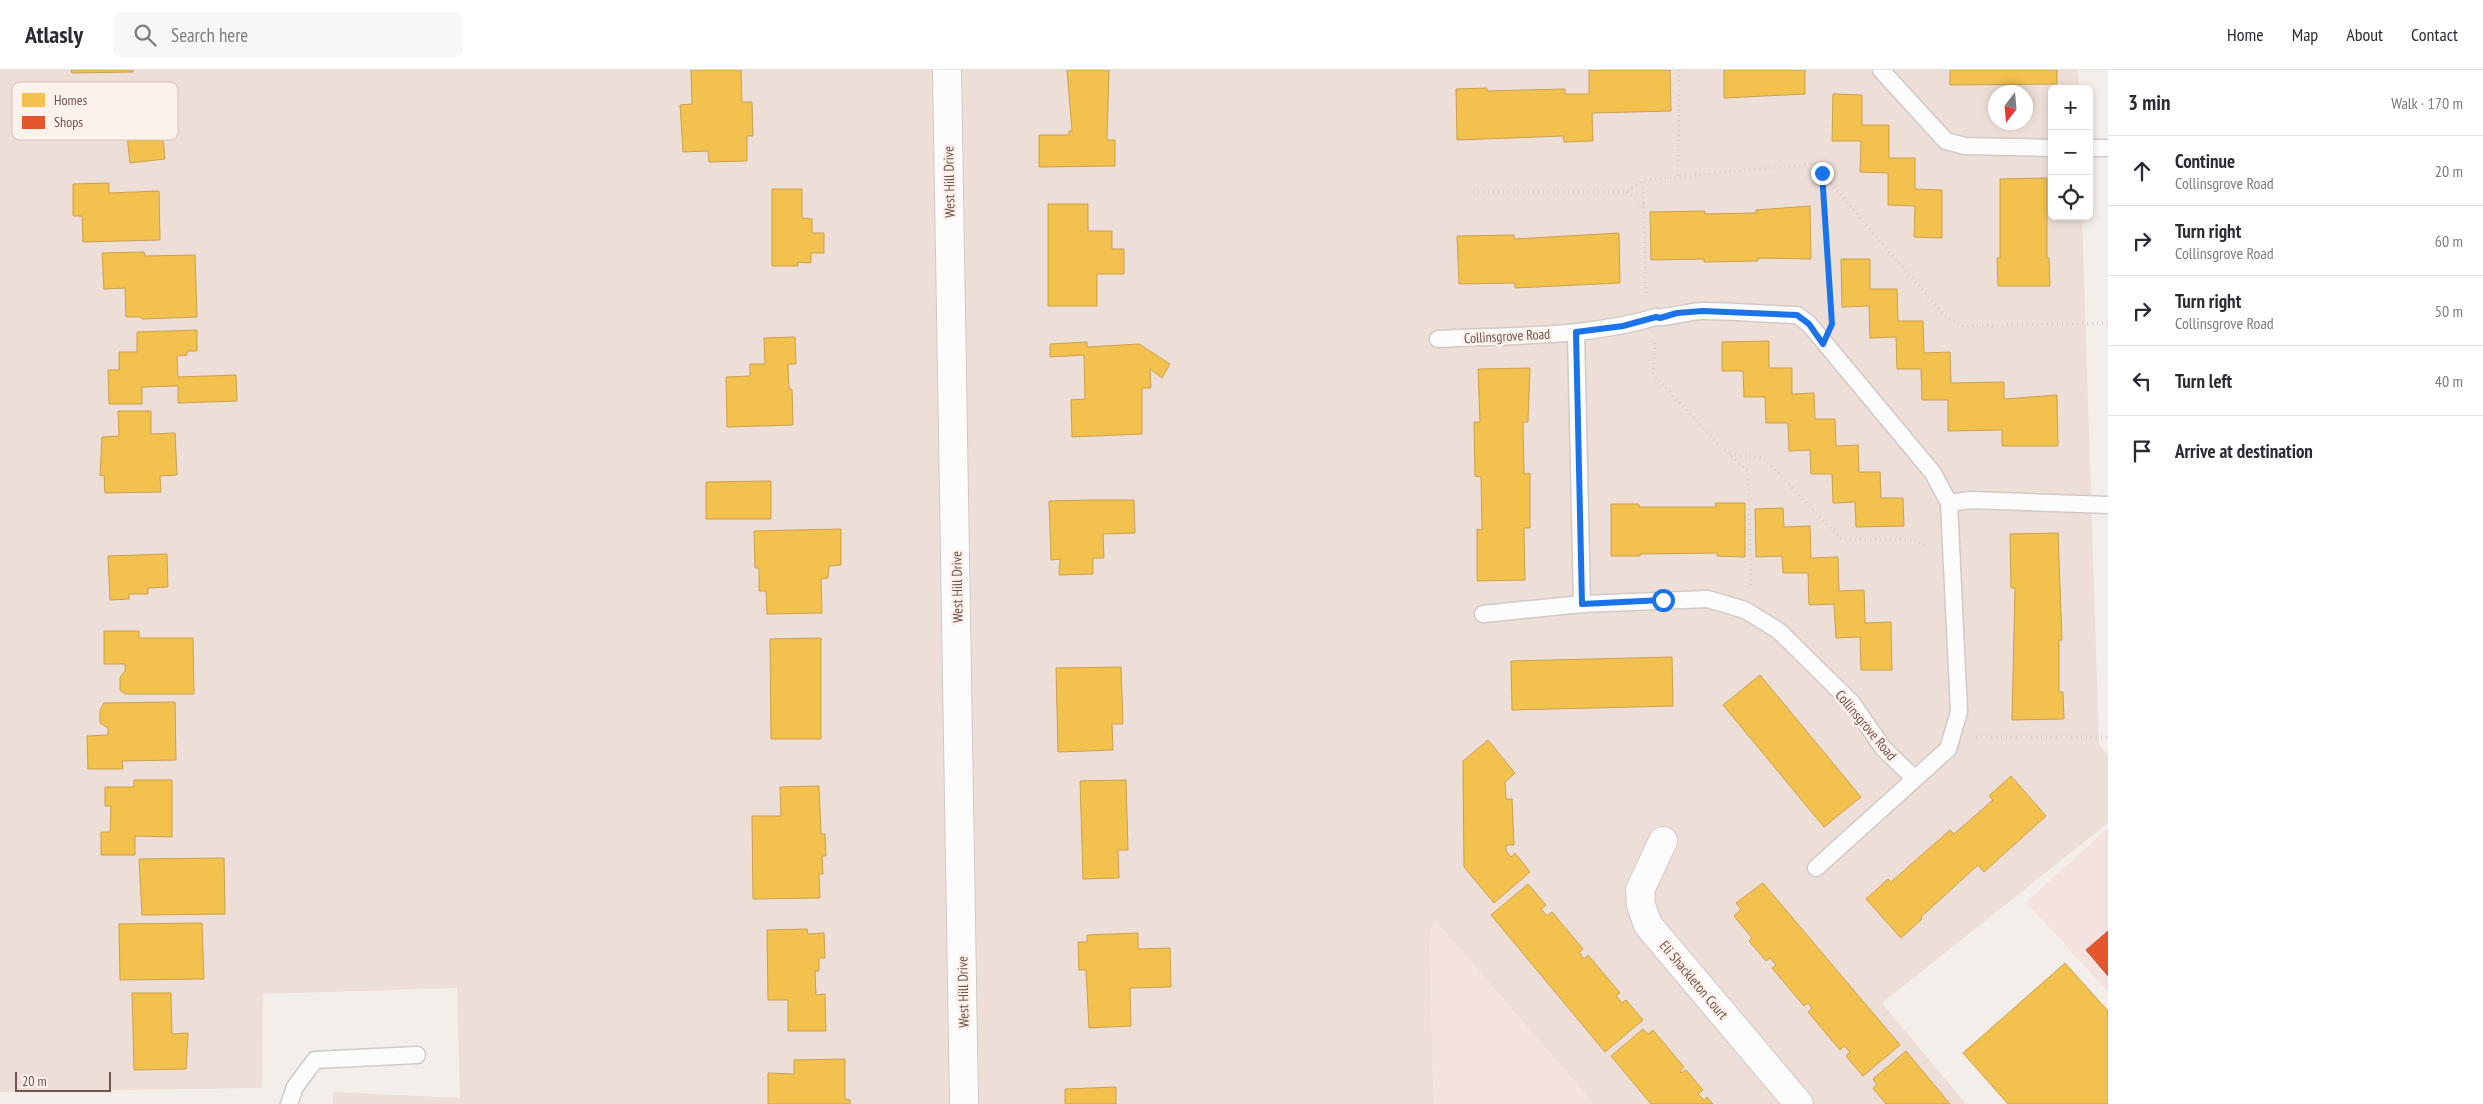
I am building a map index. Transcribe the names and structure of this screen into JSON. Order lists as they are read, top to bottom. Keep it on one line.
{"streets":{"street":["West Hill Drive","Eli Shackleton Court"],"lane":["Collinsgrove Road"]},"legend":["Homes","Shops"],"scale_bar":"20 m","north":"bottom","page":{"header":"Atlasly","search":"Search here","nav":["Home","Map","About","Contact"],"heading":["3 min","Walk · 170 m"],"map_buttons":["+","−"],"list":[["Continue","Collinsgrove Road","20 m"],["Turn right","Collinsgrove Road","60 m"],["Turn right","Collinsgrove Road","50 m"],["Turn left","40 m"],"Arrive at destination"],"scale":"20 m"}}
